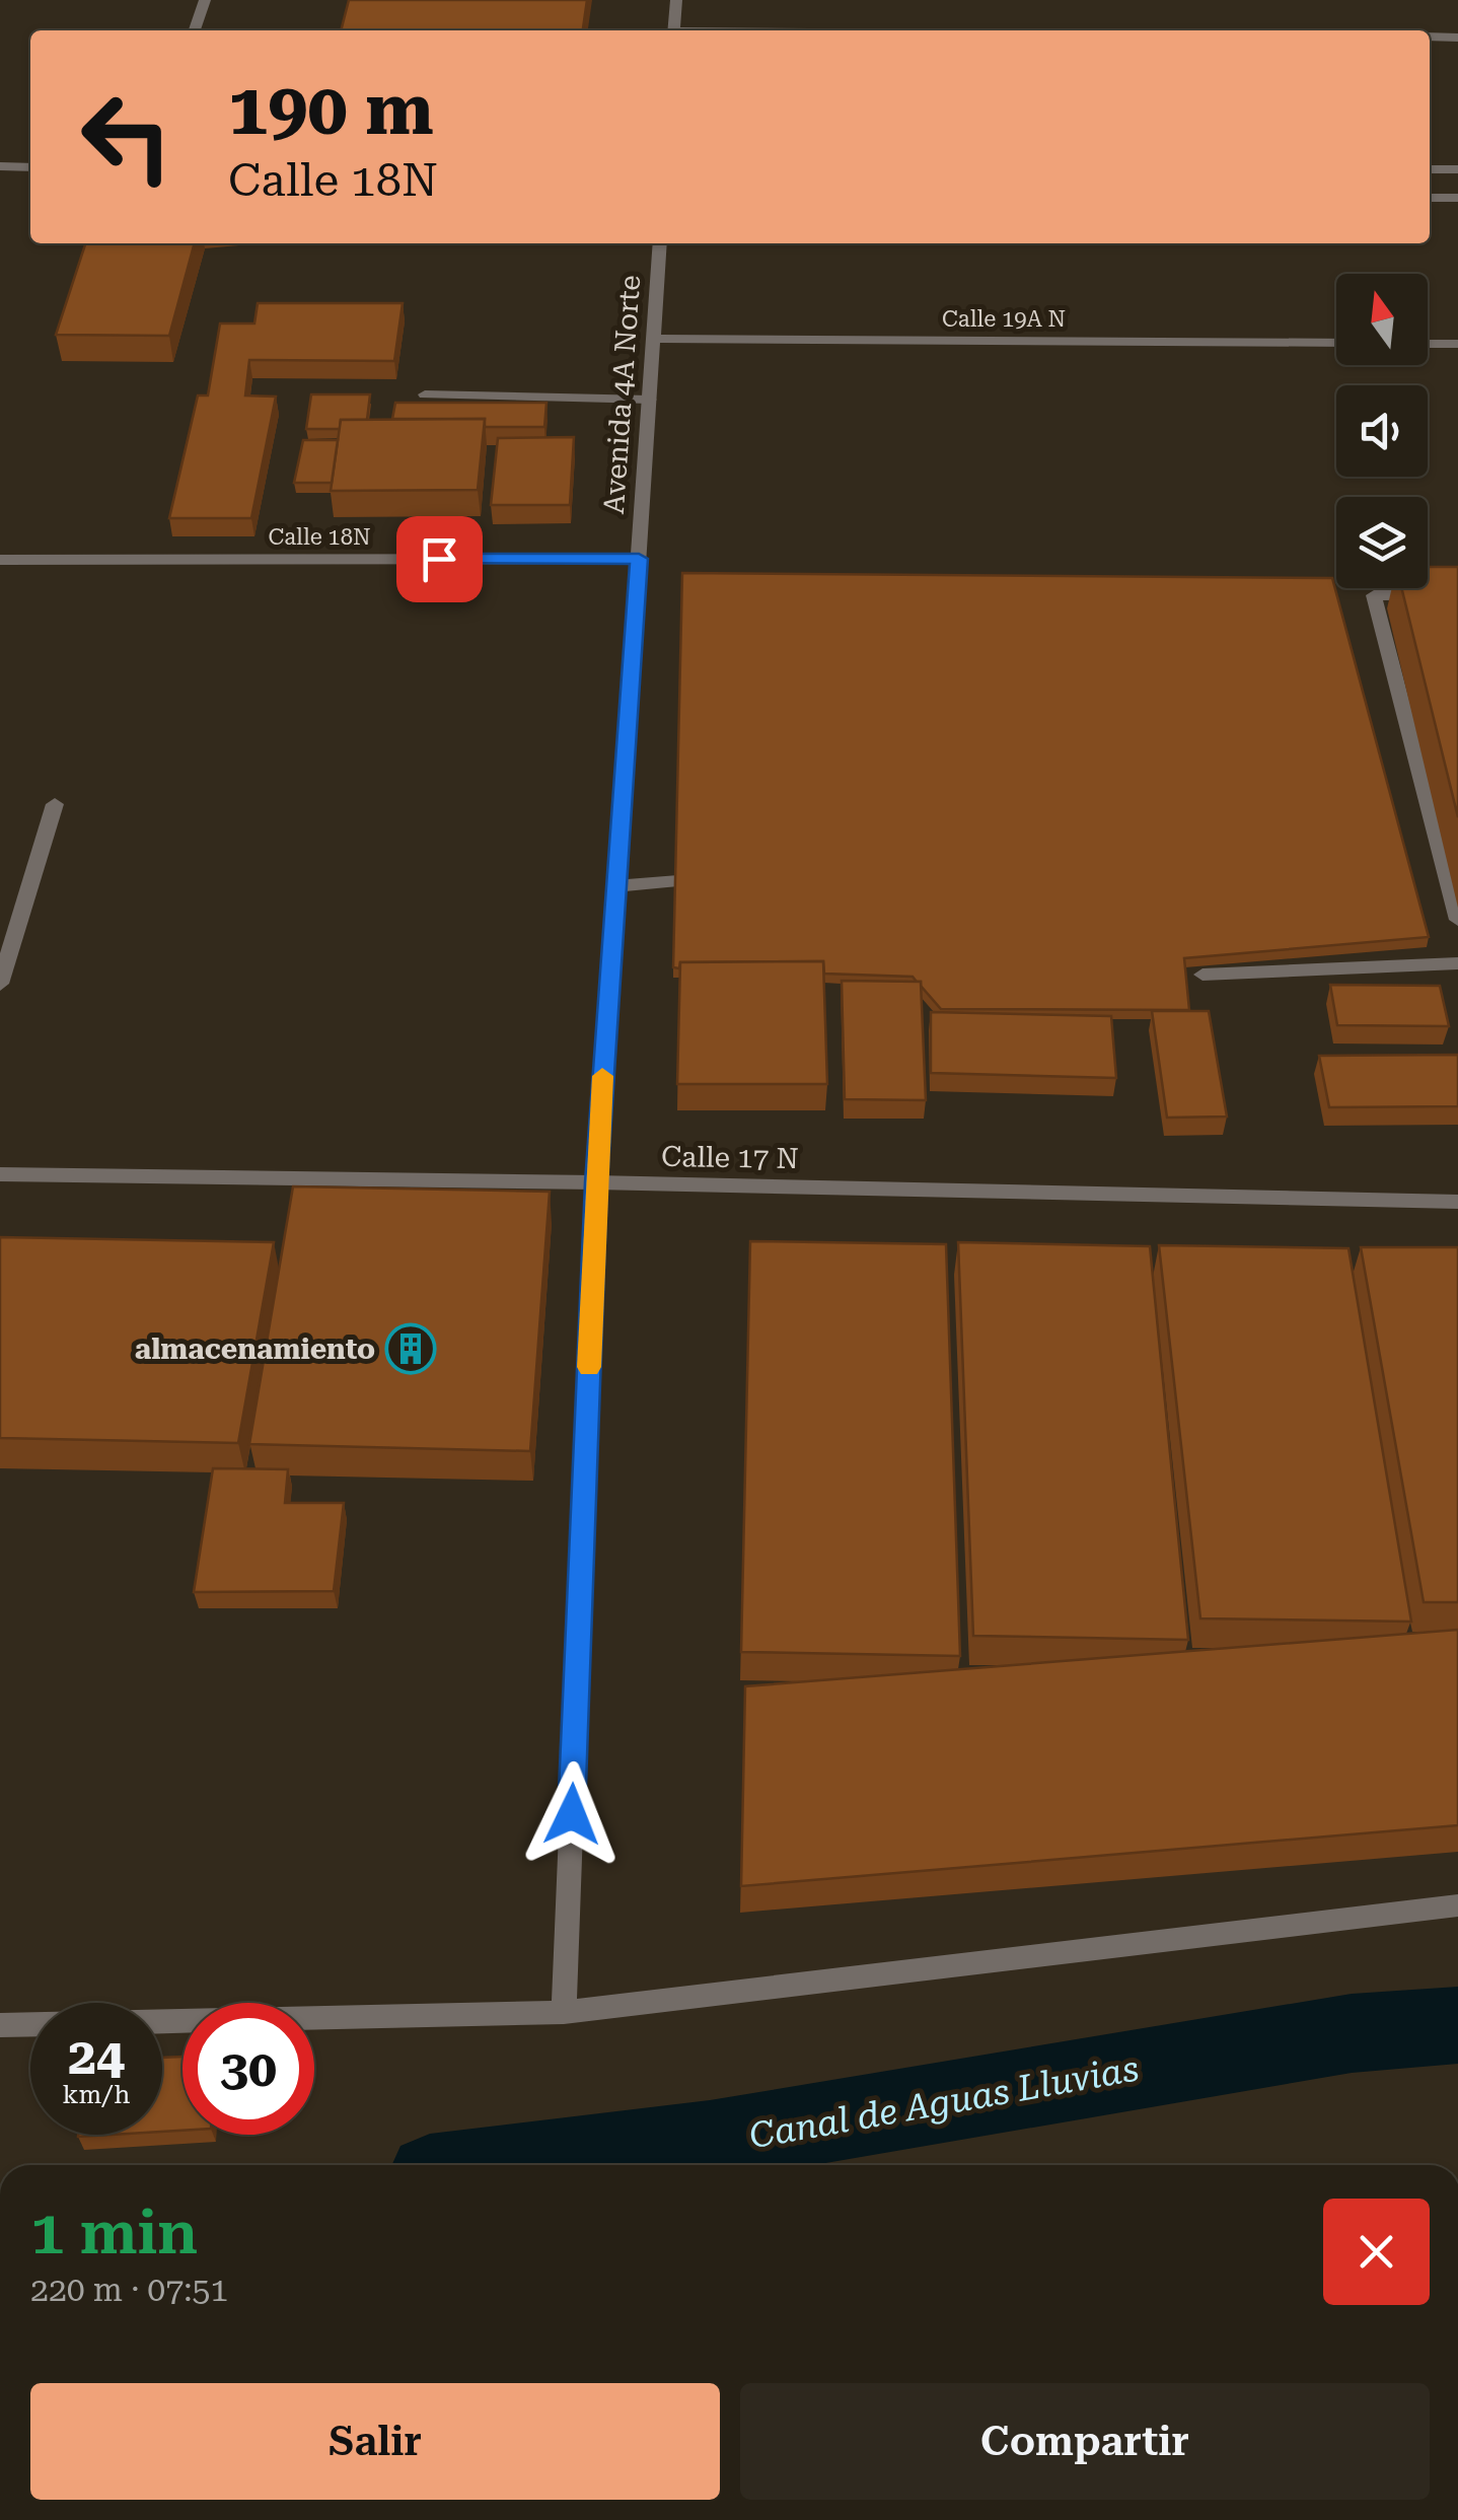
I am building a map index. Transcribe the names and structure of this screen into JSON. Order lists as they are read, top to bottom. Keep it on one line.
{"streets":{"street":["Calle 19A N","Avenida 4A Norte","Calle 18N","Calle 17 N"]},"crossings":[["Calle 19A N","Avenida 4A Norte"],["Avenida 4A Norte","Calle 18N"],["Avenida 4A Norte","Calle 17 N"]],"water":["Canal de Aguas Lluvias"],"places":{"building":["almacenamiento"]},"north":"top","page":{"turn":["190 m","Calle 18N"],"speed":"24 km/h","limit":"30","heading":["1 min","220 m · 07:51"],"buttons":["Salir","Compartir"]}}
